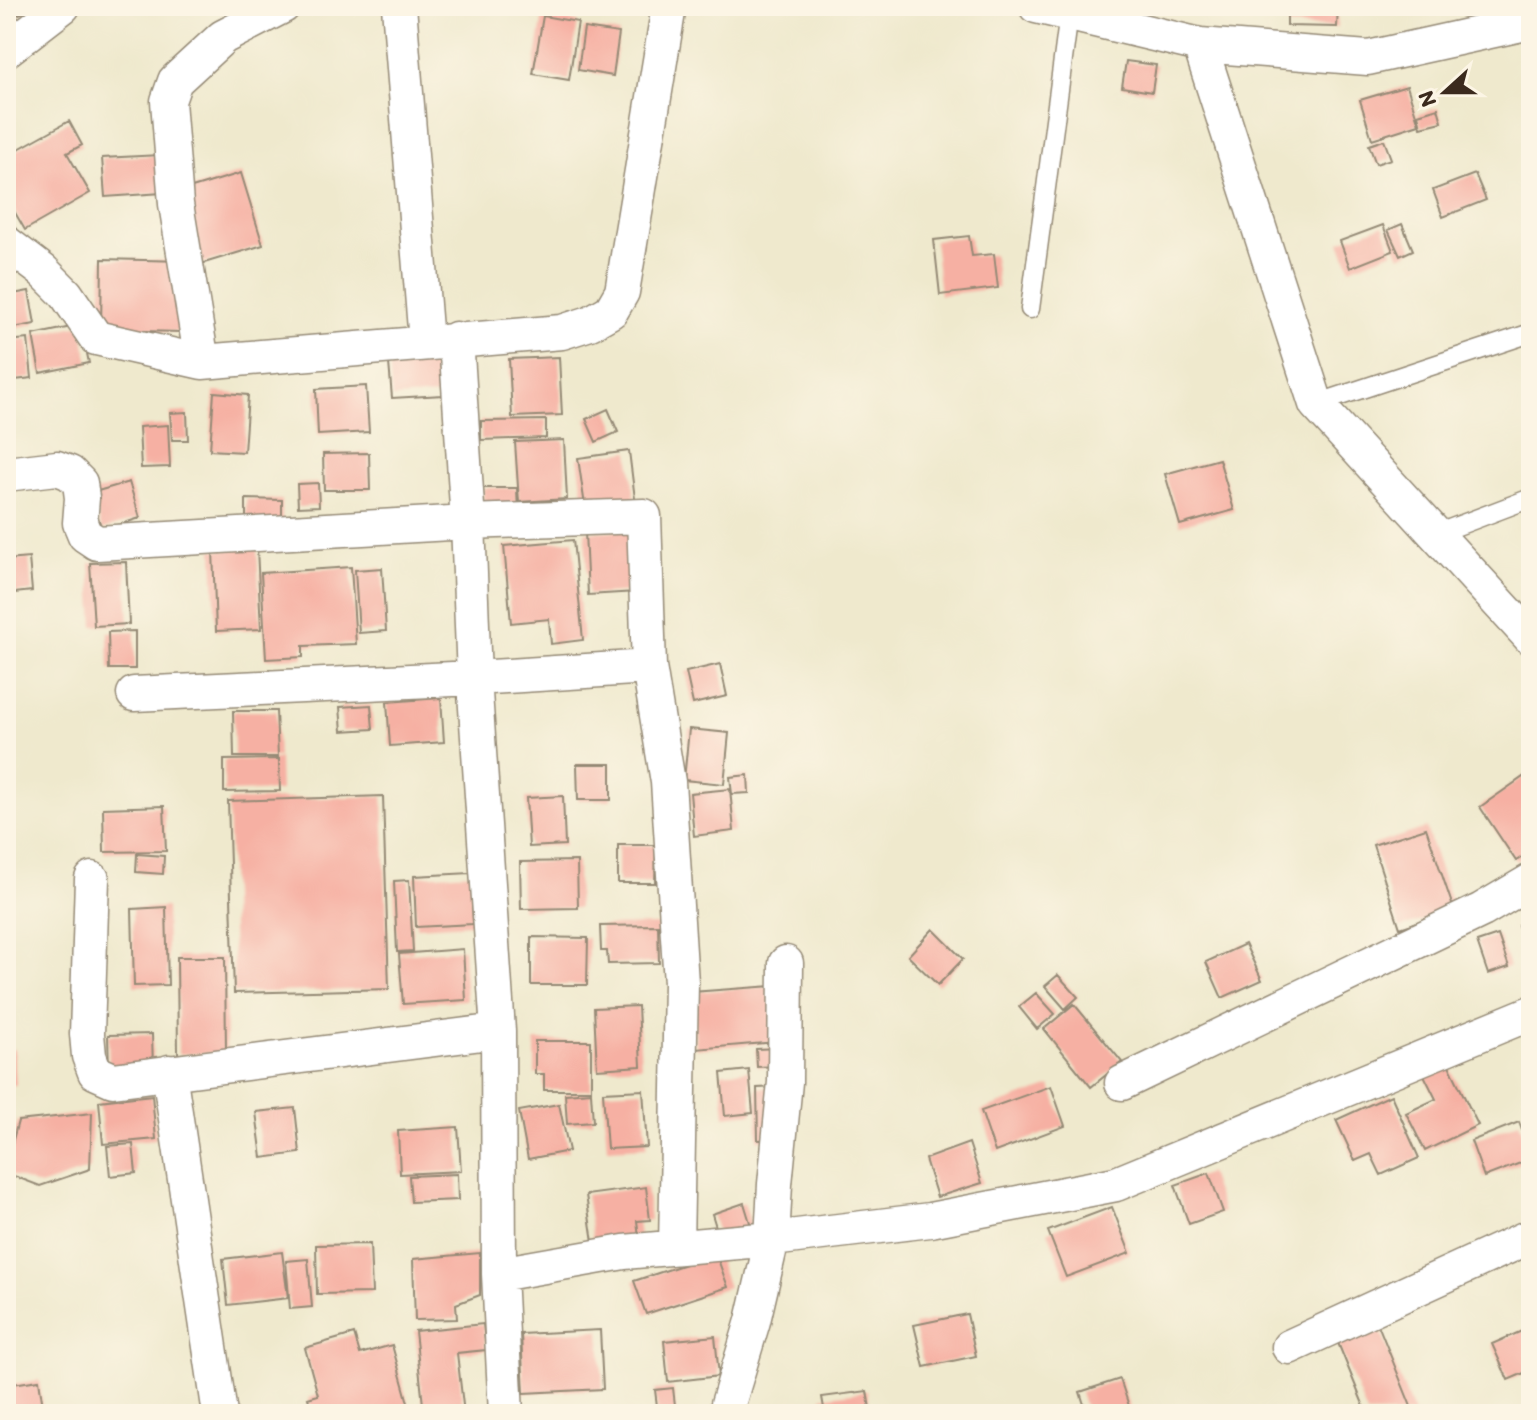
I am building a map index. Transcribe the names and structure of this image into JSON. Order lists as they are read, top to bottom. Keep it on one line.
{"north":"left"}
